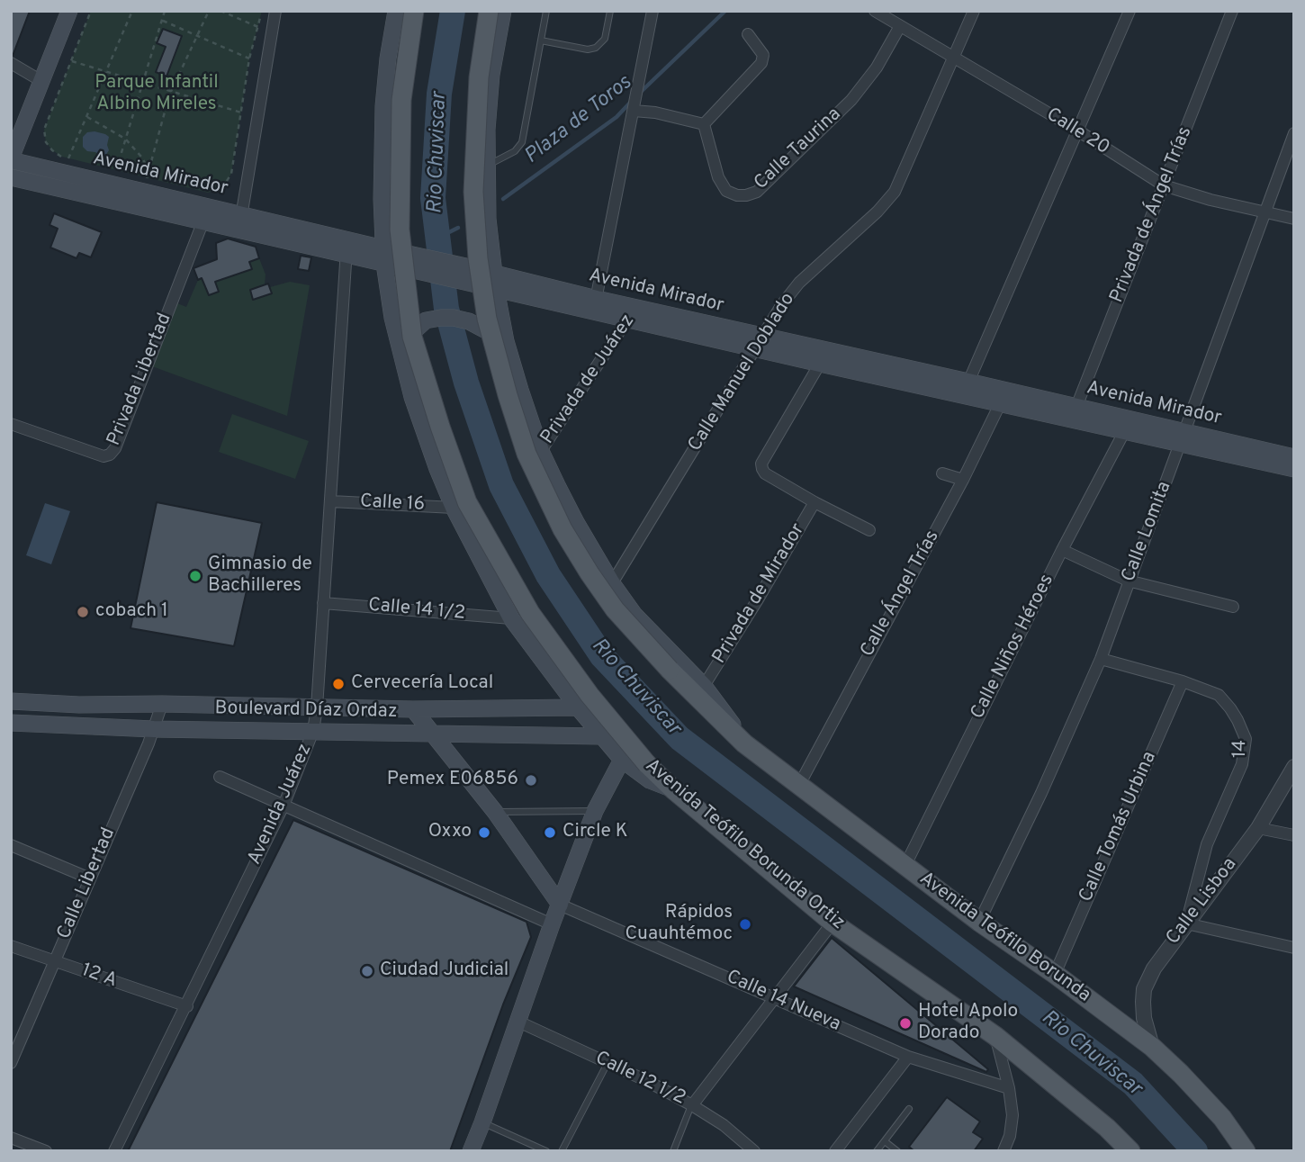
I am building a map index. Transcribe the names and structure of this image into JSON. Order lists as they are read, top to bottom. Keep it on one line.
{"streets":{"main road":["Avenida Mirador","Boulevard Díaz Ordaz","Avenida Teófilo Borunda Ortiz","Avenida Teófilo Borunda"],"street":["Calle 20","Calle Taurina","Privada de Ángel Trías","Calle Manuel Doblado","Privada Libertad","Privada de Juárez","Calle 16","Calle Lomita","Privada de Mirador","Calle Ángel Trías","Calle 14 1/2","Calle Niños Héroes","14","Avenida Juárez","Calle Tomás Urbina","Calle Libertad","Calle Lisboa","12 A","Calle 14 Nueva","Calle 12 1/2"]},"crossings":[["Calle 20","Calle Taurina"],["Calle 20","Privada de Ángel Trías"],["Calle 20","Calle Manuel Doblado"],["Calle 20","Calle Lomita"],["Avenida Mirador","Privada de Ángel Trías"],["Avenida Mirador","Calle Manuel Doblado"],["Avenida Mirador","Privada Libertad"],["Avenida Mirador","Privada de Juárez"],["Avenida Mirador","Calle Lomita"],["Avenida Mirador","Privada de Mirador"],["Avenida Mirador","Calle Ángel Trías"],["Avenida Mirador","Calle Niños Héroes"],["Avenida Mirador","Avenida Juárez"],["Avenida Mirador","Avenida Teófilo Borunda"],["Calle Manuel Doblado","Avenida Teófilo Borunda"],["Privada de Juárez","Avenida Teófilo Borunda"],["Calle 16","Avenida Juárez"],["Calle Lomita","14"],["Calle Lomita","Avenida Teófilo Borunda"],["Privada de Mirador","Avenida Teófilo Borunda"],["Calle Ángel Trías","Avenida Teófilo Borunda"],["Calle 14 1/2","Avenida Juárez"],["Calle Niños Héroes","Avenida Teófilo Borunda"],["Boulevard Díaz Ordaz","Avenida Juárez"],["Boulevard Díaz Ordaz","Calle Libertad"],["14","Calle Tomás Urbina"],["14","Calle Lisboa"],["Avenida Juárez","12 A"],["Calle Tomás Urbina","Avenida Teófilo Borunda"],["Calle Libertad","12 A"],["Calle Lisboa","Avenida Teófilo Borunda"]],"water":["Plaza de Toros","Rio Chuviscar"],"parks":["Parque Infantil Albino Mireles"],"places":["Gimnasio de Bachilleres","cobach 1","Cervecería Local","Pemex E06856","Oxxo","Circle K","Rápidos Cuauhtémoc","Ciudad Judicial","Hotel Apolo Dorado"]}
